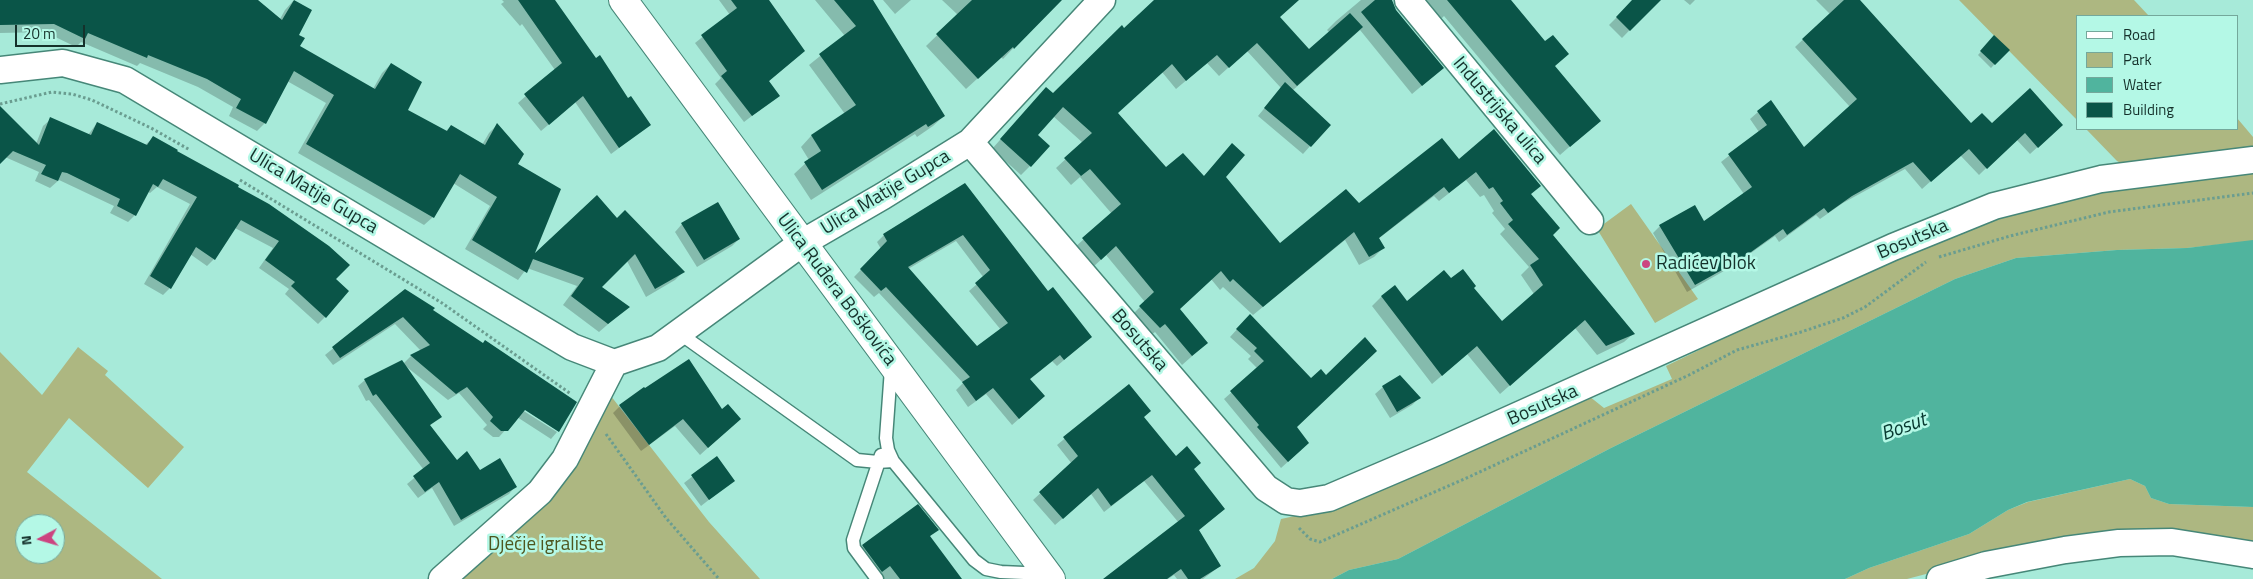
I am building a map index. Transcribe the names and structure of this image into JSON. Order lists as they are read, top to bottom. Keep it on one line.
{"streets":{"main road":["Ulica Ruđera Boškovića"],"street":["Industrijska ulica","Ulica Matije Gupca","Bosutska"]},"crossings":[["Ulica Matije Gupca","Bosutska"],["Ulica Matije Gupca","Ulica Ruđera Boškovića"]],"water":["Bosut"],"parks":["Dječje igralište"],"places":["Radićev blok"],"legend":["Road","Park","Water","Building"],"scale_bar":"20 m","north":"left"}
